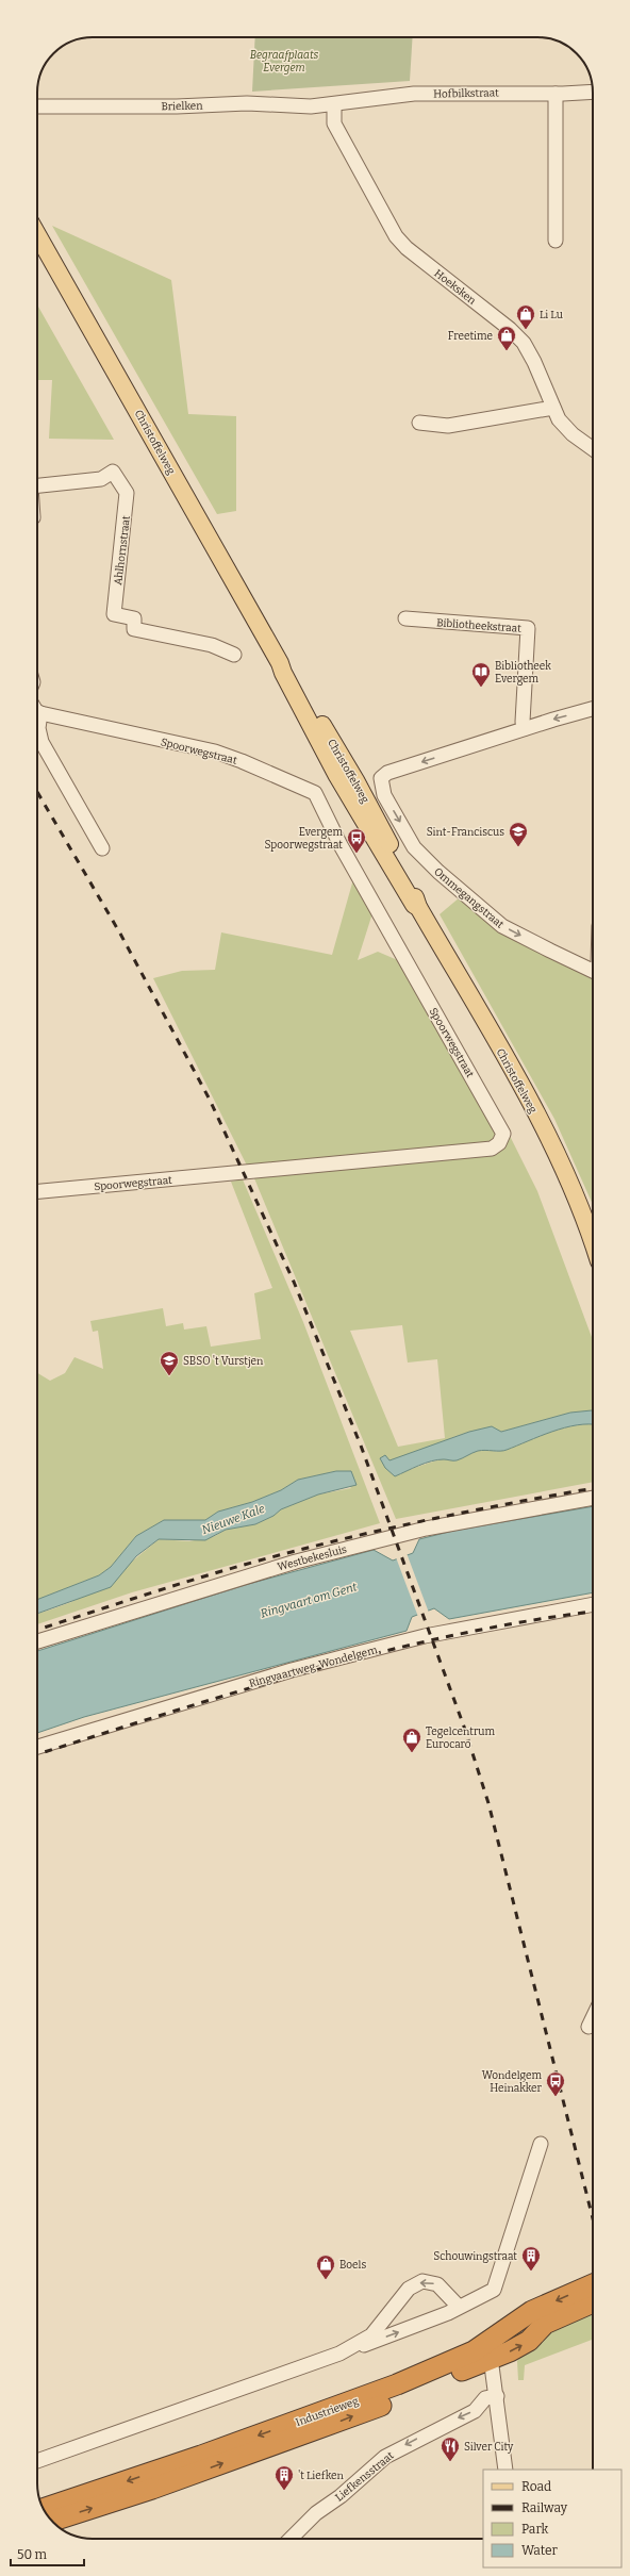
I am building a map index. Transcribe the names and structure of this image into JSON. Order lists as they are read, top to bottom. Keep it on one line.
{"streets":{"highway":["Industrieweg"],"main road":["Christoffelweg"],"street":["Hofbilkstraat","Brielken","Hoeksken","Ahlhornstraat","Bibliotheekstraat","Spoorwegstraat","Ommegangstraat","Westbekesluis","Ringvaartweg-Wondelgem","Liefkensstraat"]},"crossings":[["Hofbilkstraat","Brielken"],["Hofbilkstraat","Hoeksken"],["Brielken","Hoeksken"],["Bibliotheekstraat","Ommegangstraat"]],"water":["Nieuwe Kale","Ringvaart om Gent"],"parks":["Begraafplaats Evergem"],"places":{"shop":["Li Lu","Freetime","Tegelcentrum Eurocaro","Boels"],"library":["Bibliotheek Evergem"],"school or university":["Sint-Franciscus","SBSO 't Vurstjen"],"bus stop":["Evergem Spoorwegstraat","Wondelgem Heinakker"],"building":["Schouwingstraat","'t Liefken"],"restaurant":["Silver City"]},"legend":["Road","Railway","Park","Water"],"scale_bar":"50 m"}
